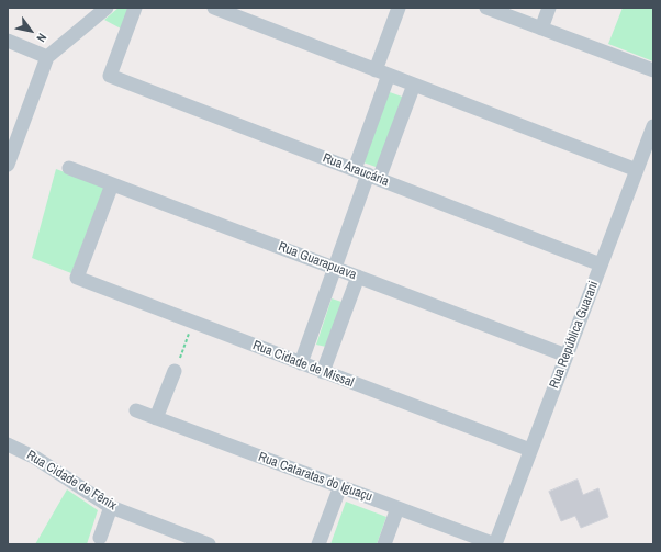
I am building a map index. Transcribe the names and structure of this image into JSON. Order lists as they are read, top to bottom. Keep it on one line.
{"streets":{"street":["Rua Araucária","Rua Guarapuava","Rua República Guarani","Rua Cidade de Missal","Rua Cataratas do Iguaçu","Rua Cidade de Fênix"]},"crossings":[["Rua Araucária","Rua República Guarani"],["Rua Guarapuava","Rua República Guarani"],["Rua Guarapuava","Rua Cidade de Missal"],["Rua República Guarani","Rua Cidade de Missal"],["Rua República Guarani","Rua Cataratas do Iguaçu"]],"north":"bottom right"}
